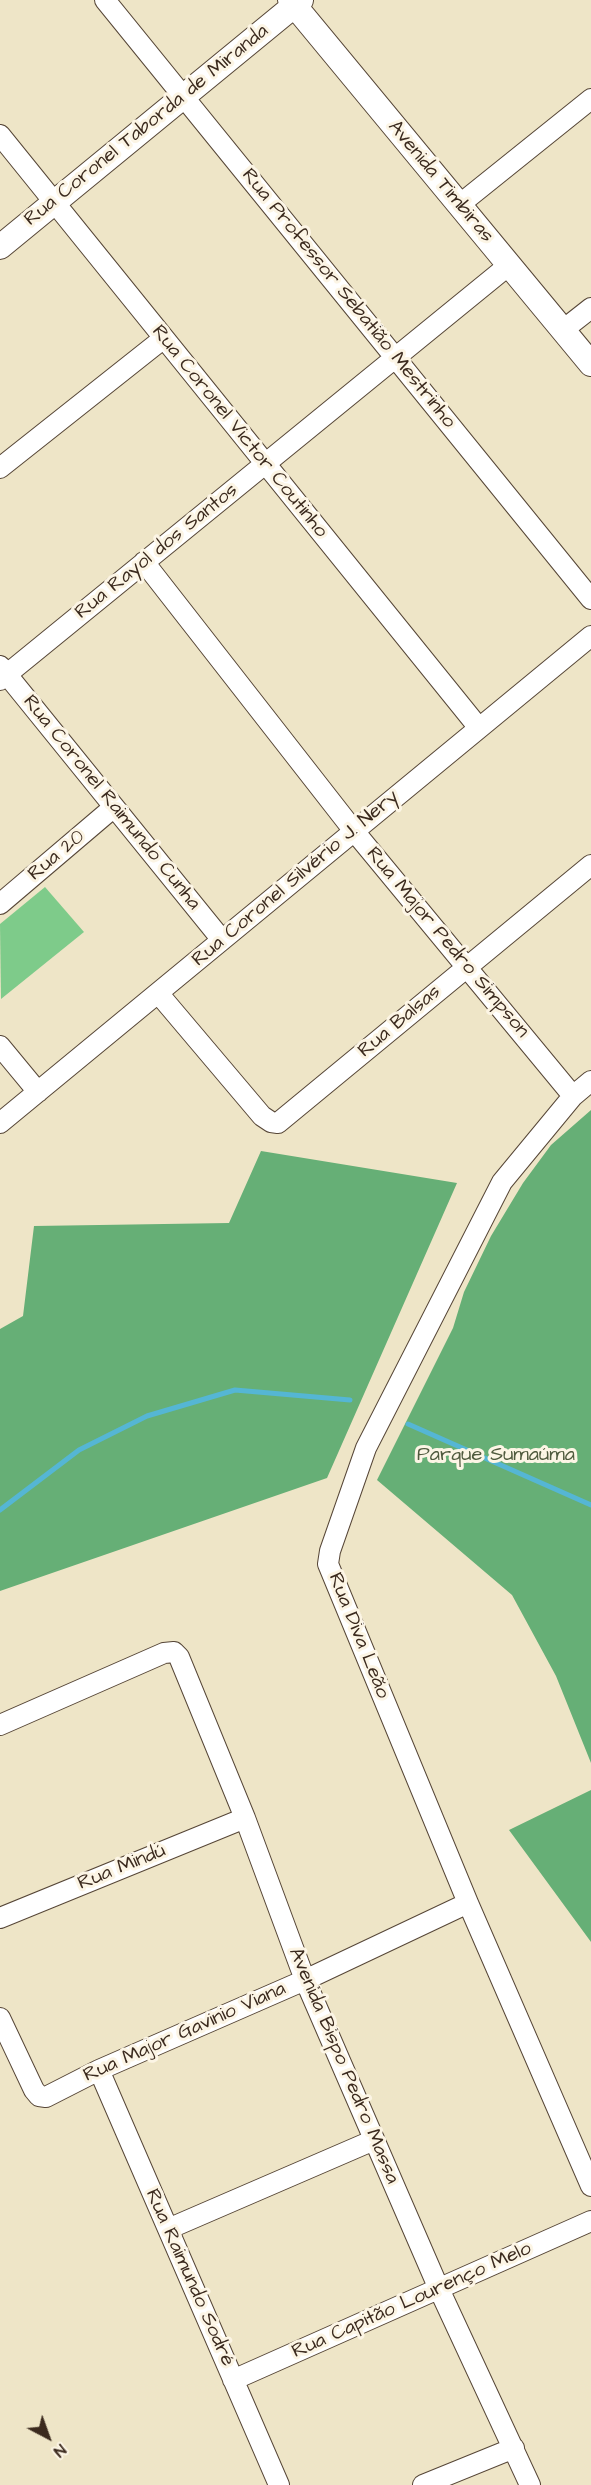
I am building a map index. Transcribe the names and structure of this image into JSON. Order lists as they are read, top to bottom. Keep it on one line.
{"streets":{"street":["Rua Coronel Taborda de Miranda","Avenida Timbiras","Rua Professor Sebatião Mestrinho","Rua Coronel Victor Coutinho","Rua Rayol dos Santos","Rua Coronel Raimundo Cunha","Rua 20","Rua Coronel Silvério J. Nery","Rua Major Pedro Simpson","Rua Balsas","Rua Diva Leão","Rua Mindú","Rua Major Gavinio Viana","Avenida Bispo Pedro Massa","Rua Raimundo Sodré","Rua Capitão Lourenço Melo"]},"crossings":[["Rua Coronel Taborda de Miranda","Avenida Timbiras"],["Rua Coronel Taborda de Miranda","Rua Professor Sebatião Mestrinho"],["Rua Coronel Taborda de Miranda","Rua Coronel Victor Coutinho"],["Avenida Timbiras","Rua Rayol dos Santos"],["Rua Professor Sebatião Mestrinho","Rua Rayol dos Santos"],["Rua Coronel Victor Coutinho","Rua Rayol dos Santos"],["Rua Coronel Victor Coutinho","Rua Coronel Silvério J. Nery"],["Rua Rayol dos Santos","Rua Coronel Raimundo Cunha"],["Rua Rayol dos Santos","Rua Major Pedro Simpson"],["Rua Coronel Raimundo Cunha","Rua 20"],["Rua Coronel Raimundo Cunha","Rua Coronel Silvério J. Nery"],["Rua Coronel Silvério J. Nery","Rua Major Pedro Simpson"],["Rua Coronel Silvério J. Nery","Rua Balsas"],["Rua Major Pedro Simpson","Rua Balsas"],["Rua Major Pedro Simpson","Rua Diva Leão"],["Rua Diva Leão","Rua Major Gavinio Viana"],["Rua Mindú","Avenida Bispo Pedro Massa"],["Rua Major Gavinio Viana","Avenida Bispo Pedro Massa"],["Rua Major Gavinio Viana","Rua Raimundo Sodré"],["Avenida Bispo Pedro Massa","Rua Capitão Lourenço Melo"],["Rua Raimundo Sodré","Rua Capitão Lourenço Melo"]],"parks":["Parque Sumaúma"],"north":"bottom right"}
